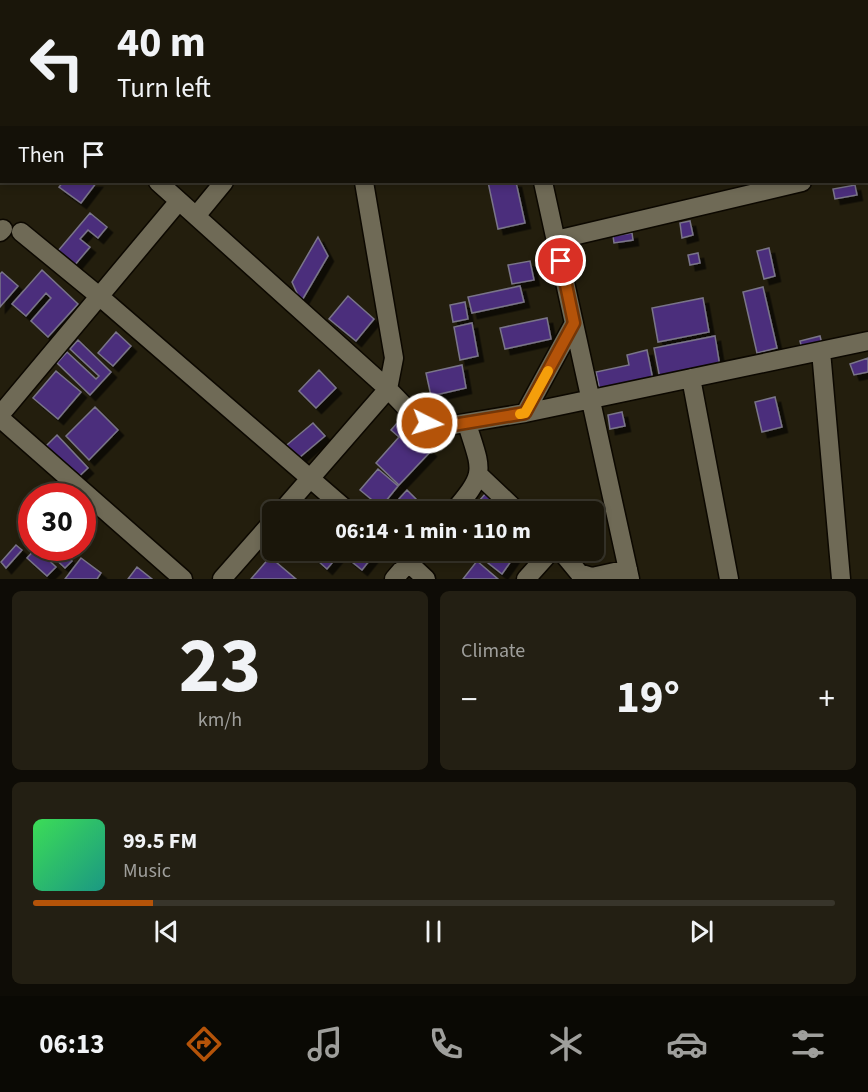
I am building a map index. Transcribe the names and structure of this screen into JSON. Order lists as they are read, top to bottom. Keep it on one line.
{"page":{"turn":["40 m","Turn left"],"then":"Then","limit":"30","trip":"06:14 · 1 min · 110 m","tile":[["23","km/h"],"Climate"],"heat":["−","19°","+"],"song":["99.5 FM","Music"],"tabs":"06:13"}}
